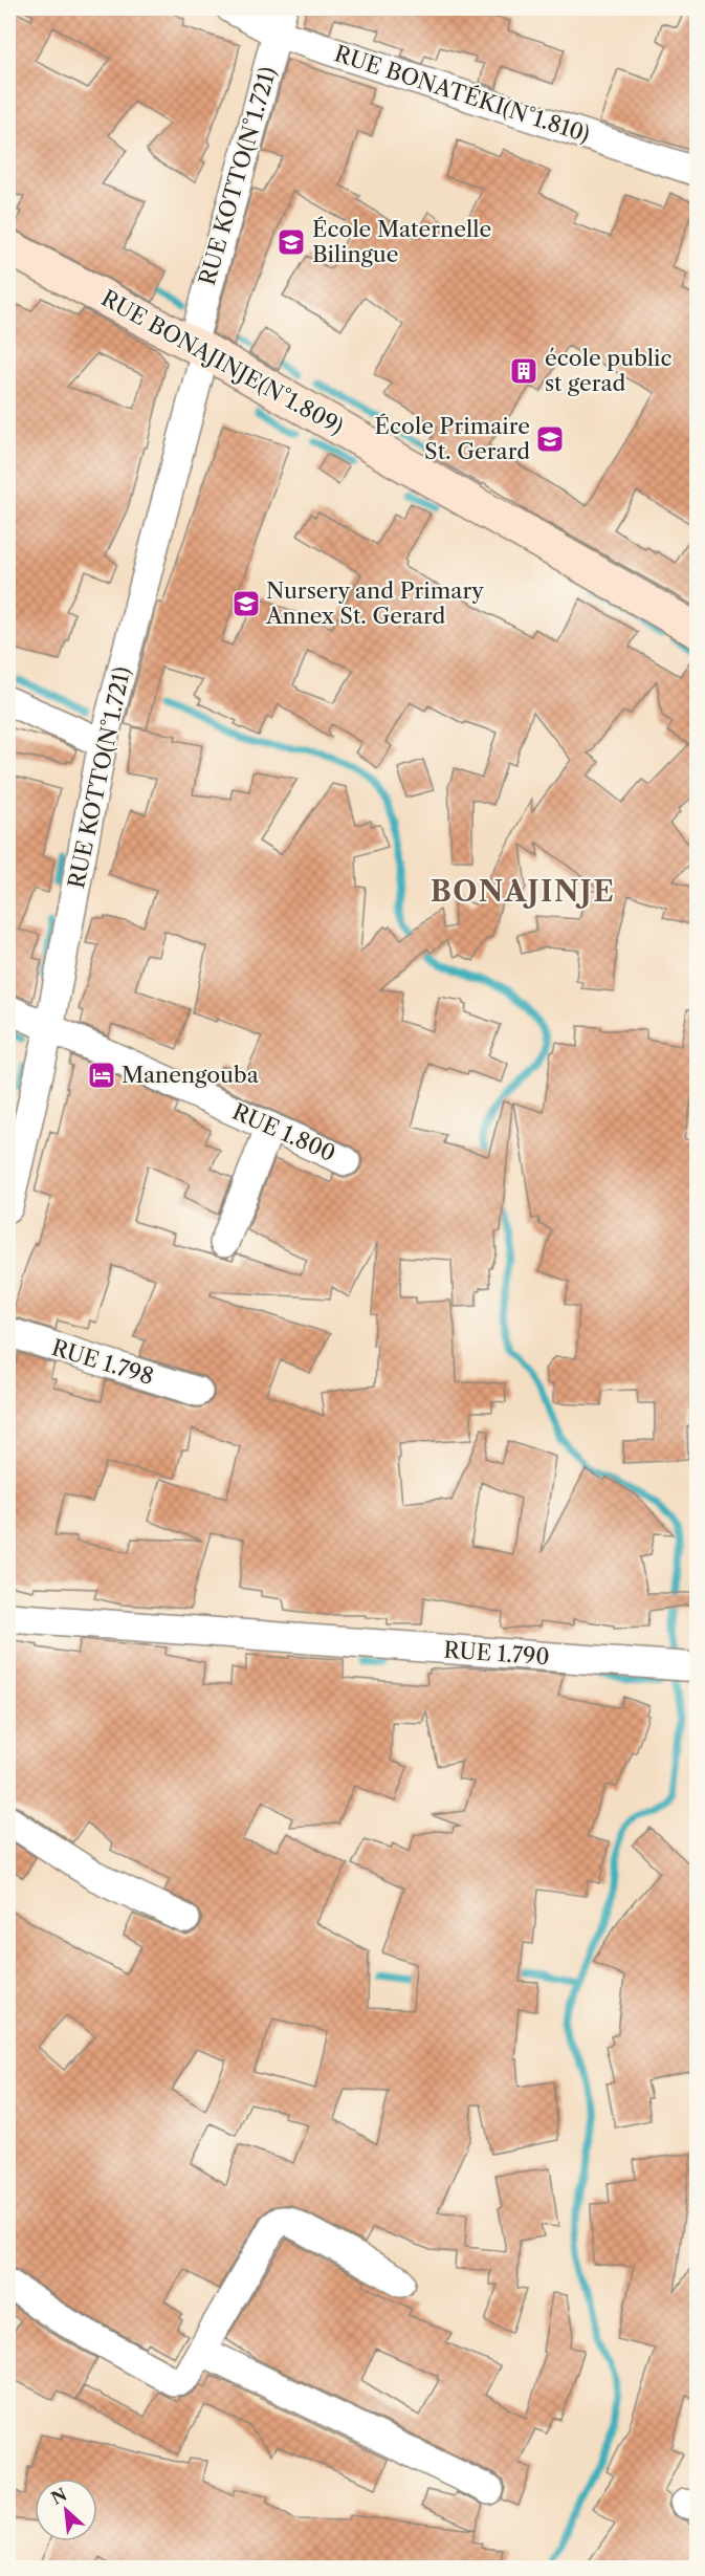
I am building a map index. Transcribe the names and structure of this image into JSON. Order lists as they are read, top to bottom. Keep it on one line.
{"streets":{"main road":["RUE BONAJINJE(N°1.809)"],"street":["RUE BONATÉKI(N°1.810)","RUE KOTTO(N°1.721)","RUE 1.800","RUE 1.798","RUE 1.790"]},"crossings":[["RUE BONATÉKI(N°1.810)","RUE KOTTO(N°1.721)"],["RUE KOTTO(N°1.721)","RUE BONAJINJE(N°1.809)"],["RUE KOTTO(N°1.721)","RUE 1.800"]],"districts":["BONAJINJE"],"places":{"school or university":["École Maternelle Bilingue","École Primaire St. Gerard","Nursery and Primary Annex St. Gerard"],"building":["école public st gerad"],"hotel":["Manengouba"]},"north":"top left"}
